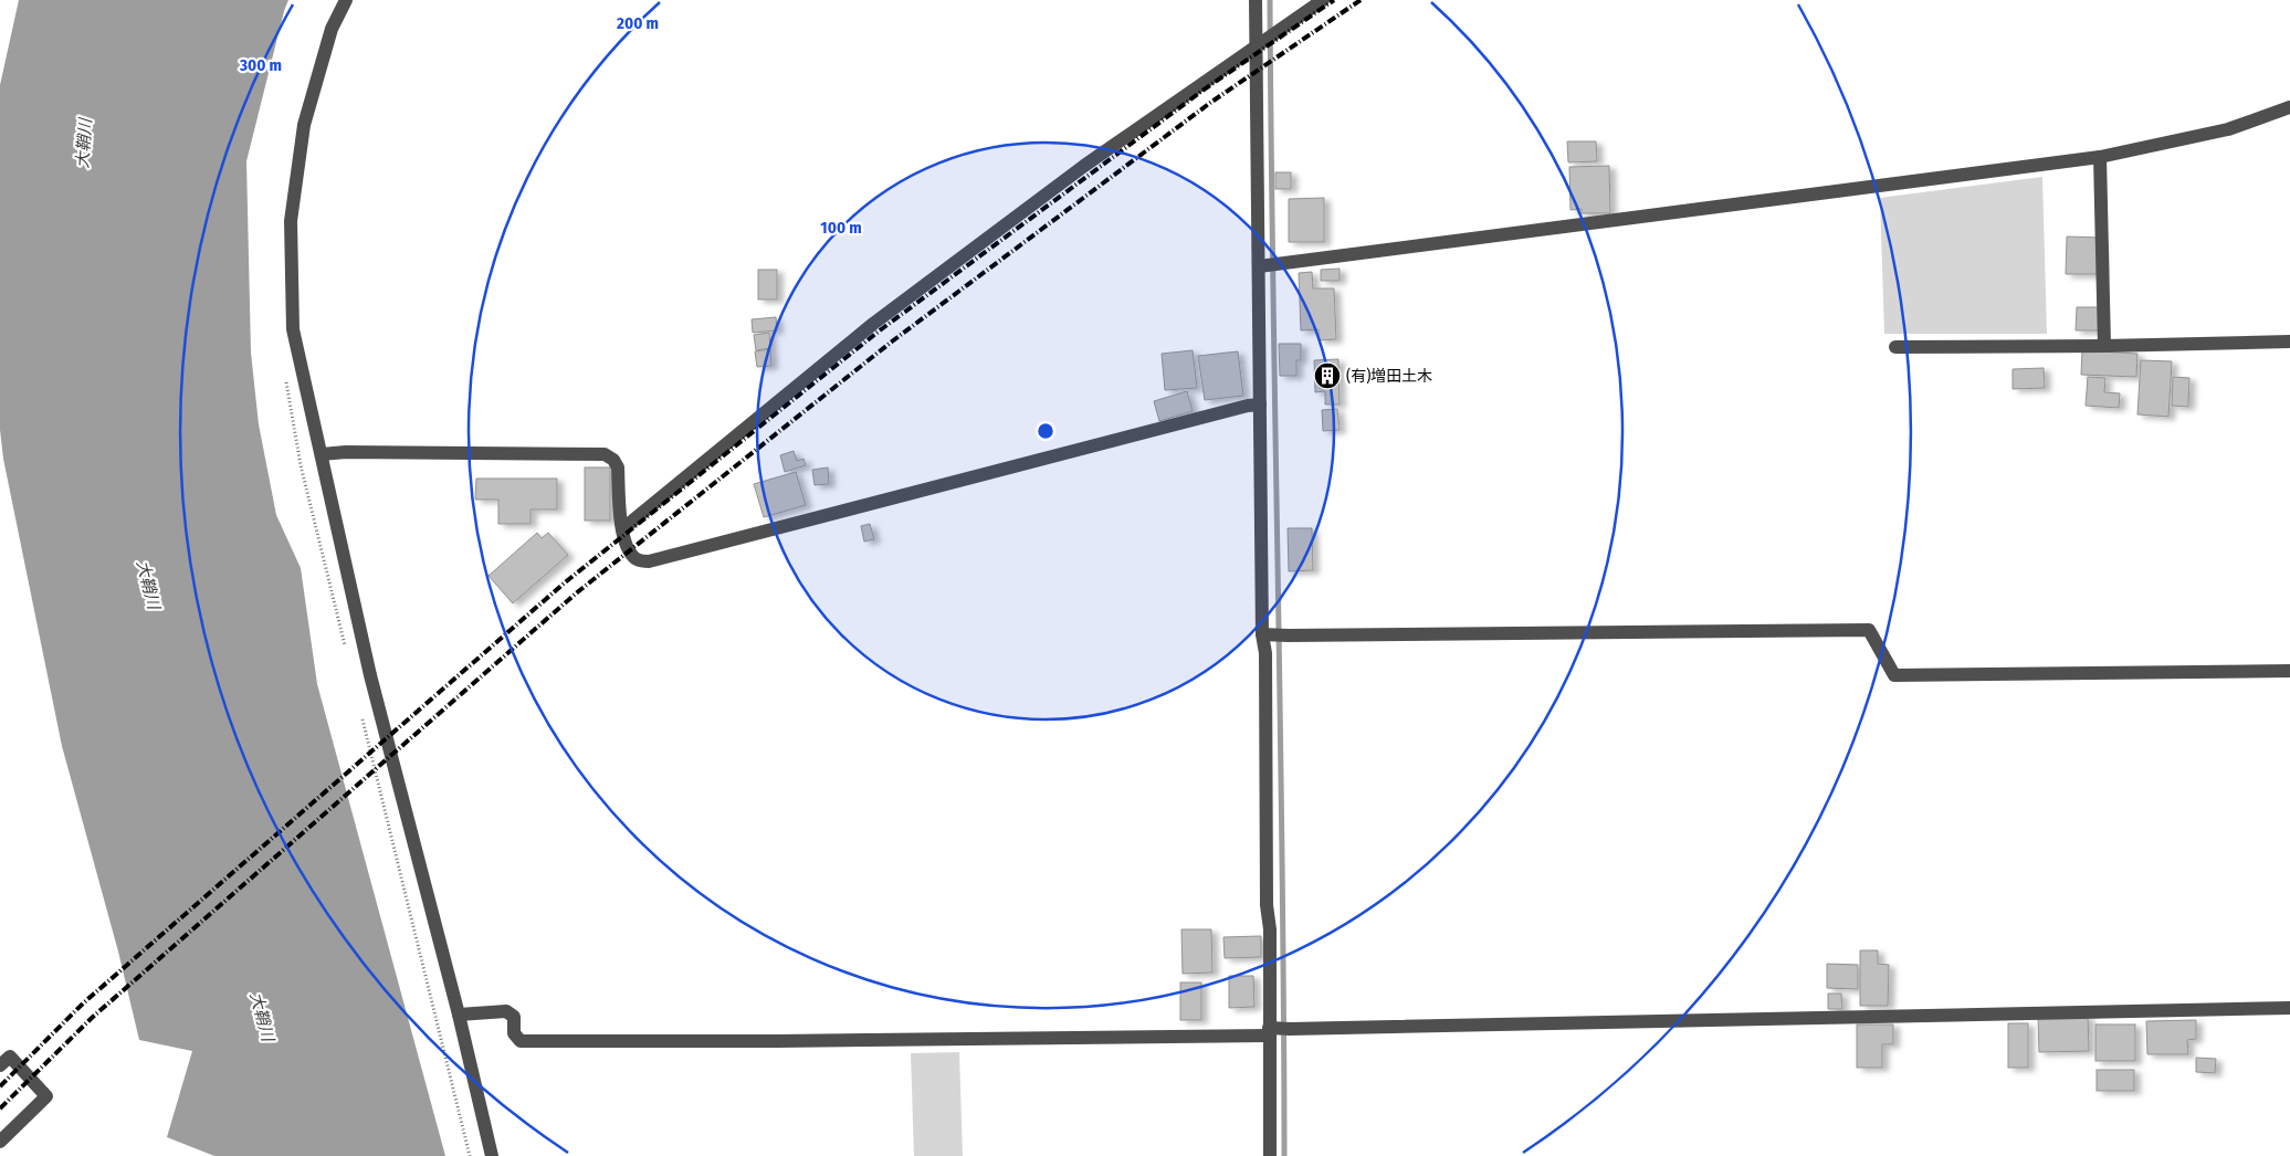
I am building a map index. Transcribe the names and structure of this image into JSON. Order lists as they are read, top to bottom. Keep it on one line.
{"water":["大鞘川"],"places":{"building":["(有)増田土木"]},"rings":["200 m","300 m","100 m"]}
